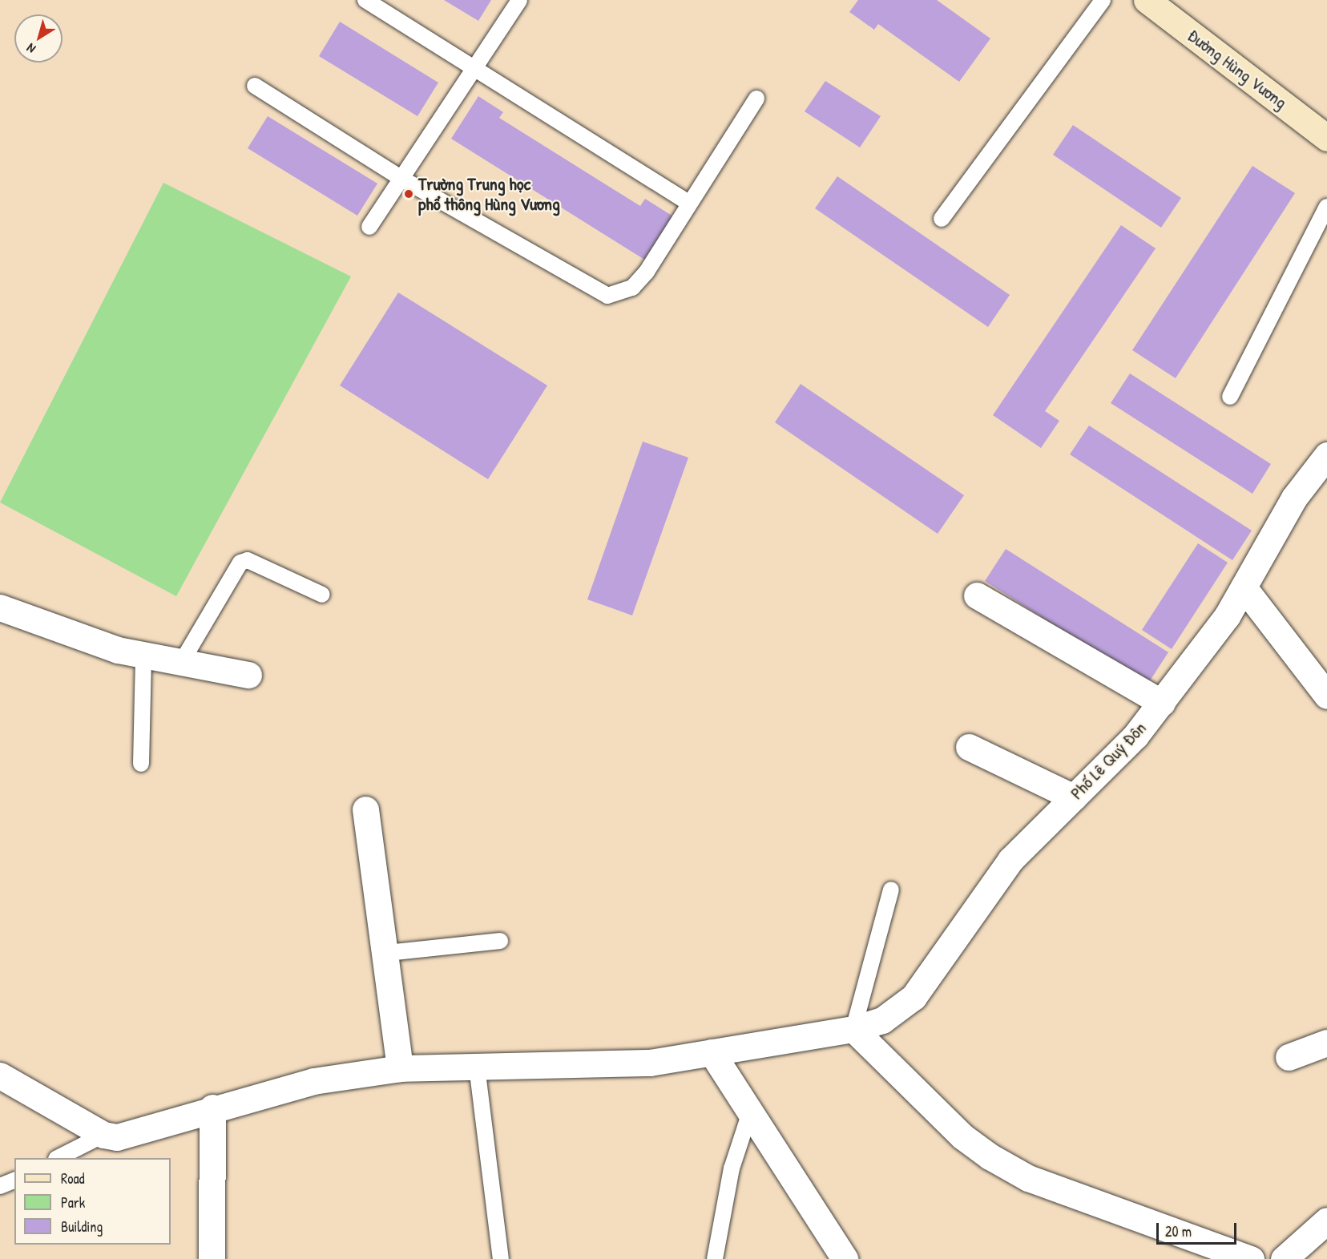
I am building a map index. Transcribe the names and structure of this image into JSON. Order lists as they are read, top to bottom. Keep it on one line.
{"streets":{"main road":["Đường Hùng Vương"],"street":["Phố Lê Quý Đôn"]},"places":["Trường Trung học phổ thông Hùng Vương"],"legend":["Road","Park","Building"],"scale_bar":"20 m","north":"bottom left"}
